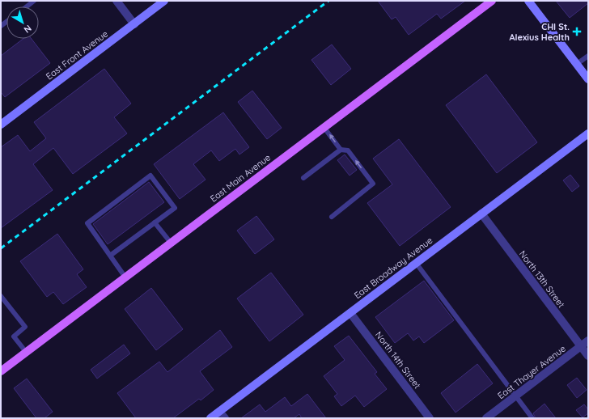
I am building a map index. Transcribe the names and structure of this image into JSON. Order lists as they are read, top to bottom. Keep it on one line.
{"streets":{"main road":["East Main Avenue"],"street":["East Front Avenue","East Broadway Avenue","North 13th Street","North 14th Street","East Thayer Avenue"]},"crossings":[["East Broadway Avenue","North 13th Street"],["East Broadway Avenue","North 14th Street"],["North 13th Street","East Thayer Avenue"]],"places":{"health":["CHI St. Alexius Health"]},"north":"bottom right"}
